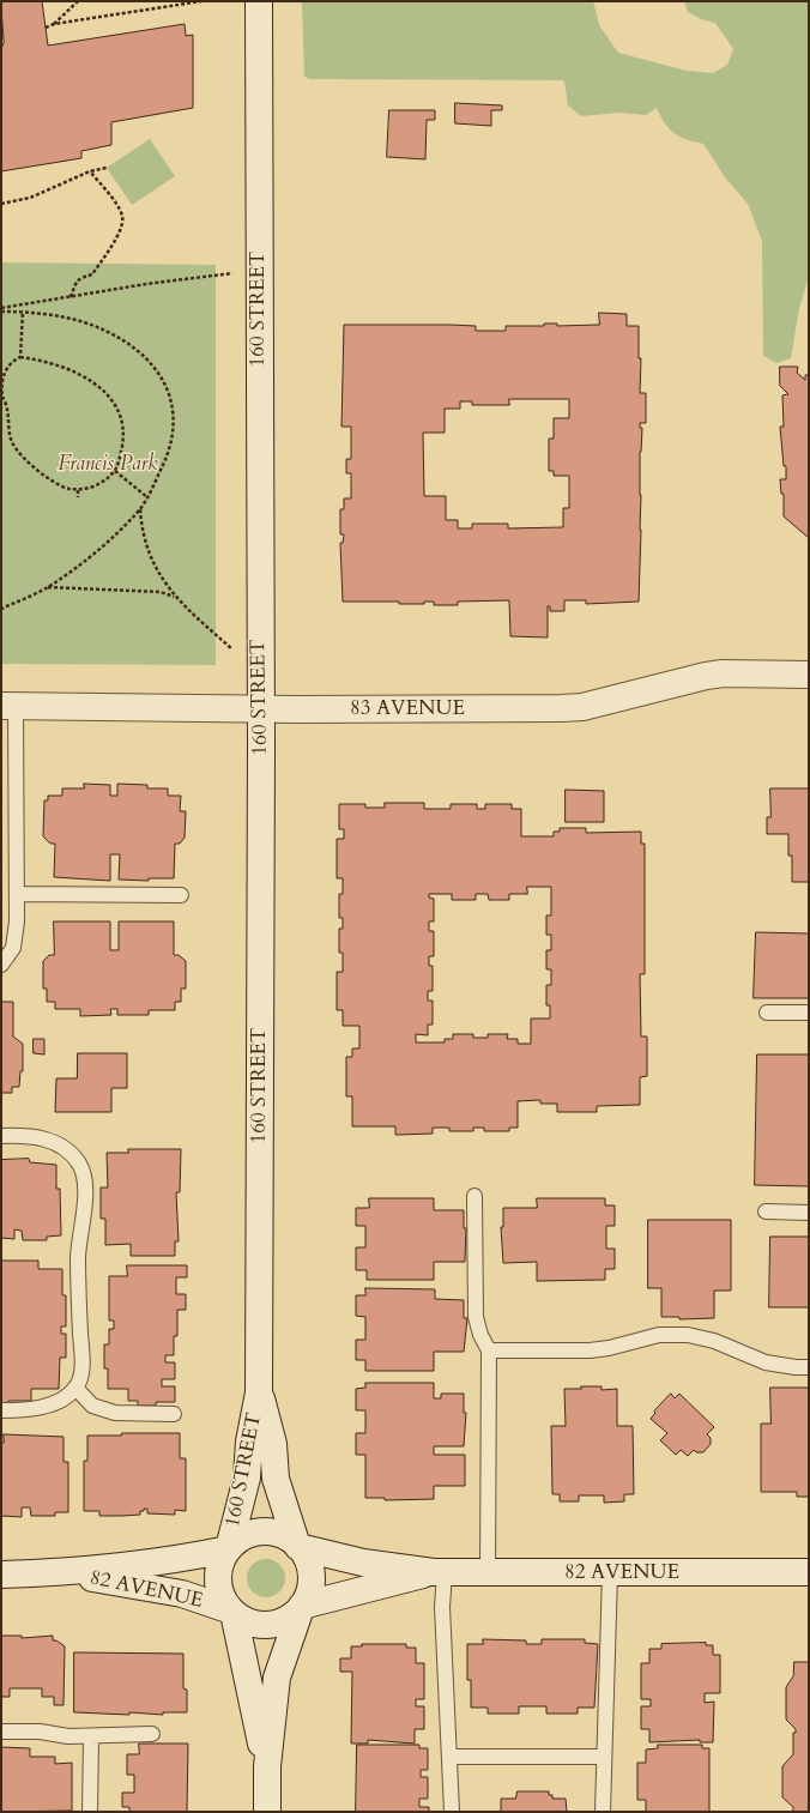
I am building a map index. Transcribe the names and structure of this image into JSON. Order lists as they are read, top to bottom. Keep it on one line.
{"streets":{"street":["160 STREET","83 AVENUE","82 AVENUE"]},"crossings":[["160 STREET","83 AVENUE"],["160 STREET","82 AVENUE"]],"parks":["Francis Park"]}
